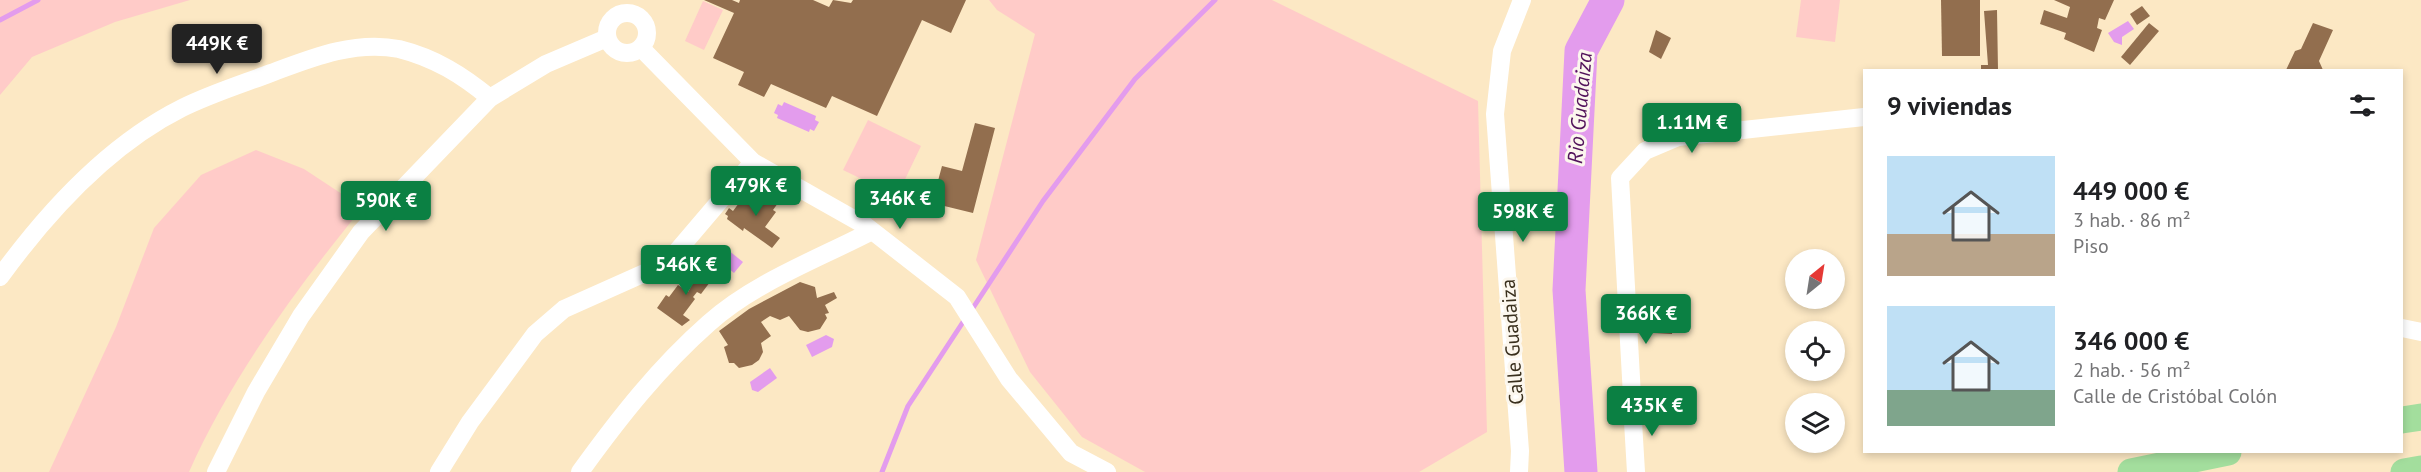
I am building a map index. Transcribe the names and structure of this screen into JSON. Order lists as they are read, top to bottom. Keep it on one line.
{"streets":{"street":["Calle Guadaiza"]},"water":["Rio Guadaiza"],"north":"top right","page":{"price":["449K €","1.11M €","479K €","346K €","590K €","598K €","546K €","366K €","435K €"],"heading":"9 viviendas","list":[{"name":"449 000 €","note":"3 hab. · 86 m² · Piso"},{"name":"346 000 €","note":"2 hab. · 56 m² · Calle de Cristóbal Colón"}]}}
